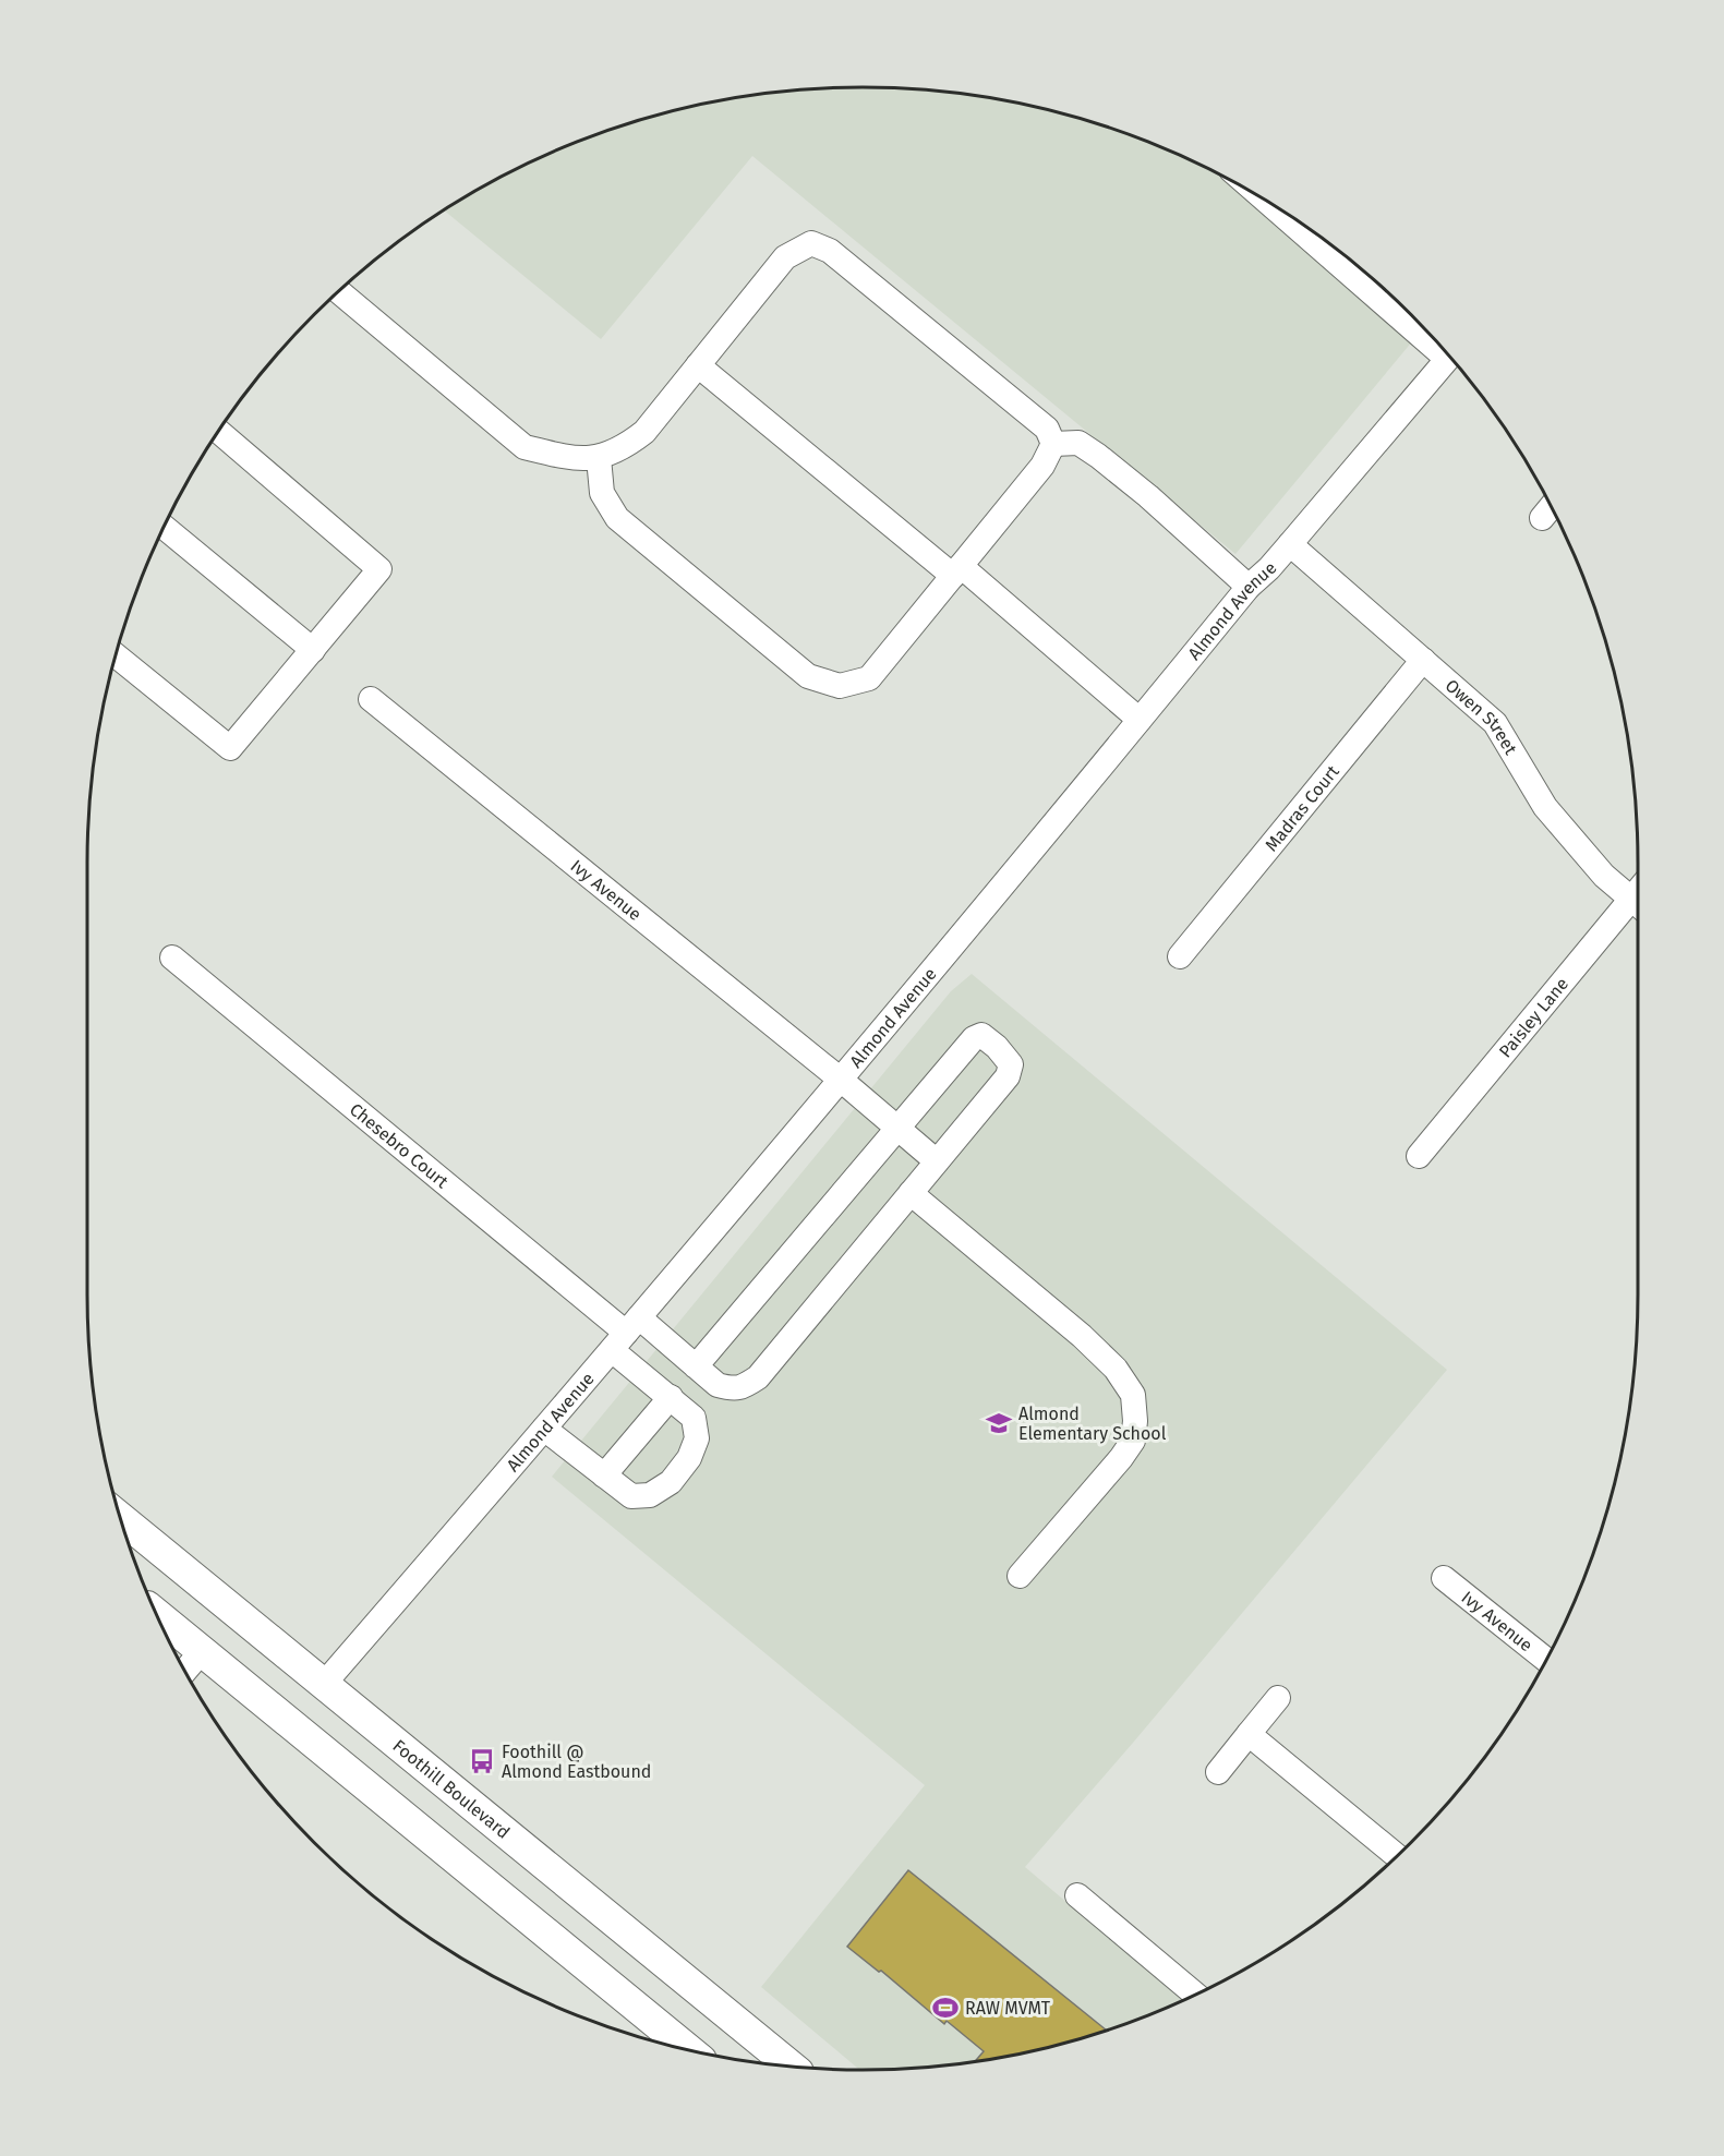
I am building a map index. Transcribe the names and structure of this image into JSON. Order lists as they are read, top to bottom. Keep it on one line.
{"streets":{"main road":["Foothill Boulevard"],"street":["Almond Avenue","Owen Street","Madras Court","Ivy Avenue","Paisley Lane","Chesebro Court"]},"crossings":[["Almond Avenue","Owen Street"],["Almond Avenue","Ivy Avenue"],["Almond Avenue","Chesebro Court"],["Almond Avenue","Foothill Boulevard"],["Owen Street","Madras Court"]],"places":{"school or university":["Almond Elementary School"],"bus stop":["Foothill @ Almond Eastbound"],"sports":["RAW MVMT"]}}
